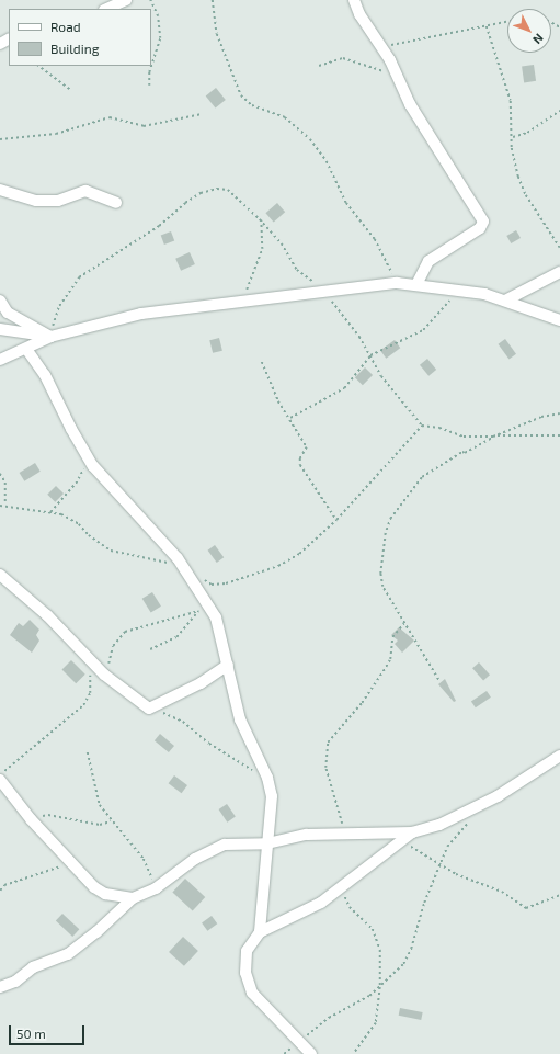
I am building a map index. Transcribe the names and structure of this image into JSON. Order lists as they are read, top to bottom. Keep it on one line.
{"legend":["Road","Building"],"scale_bar":"50 m","north":"bottom right"}
